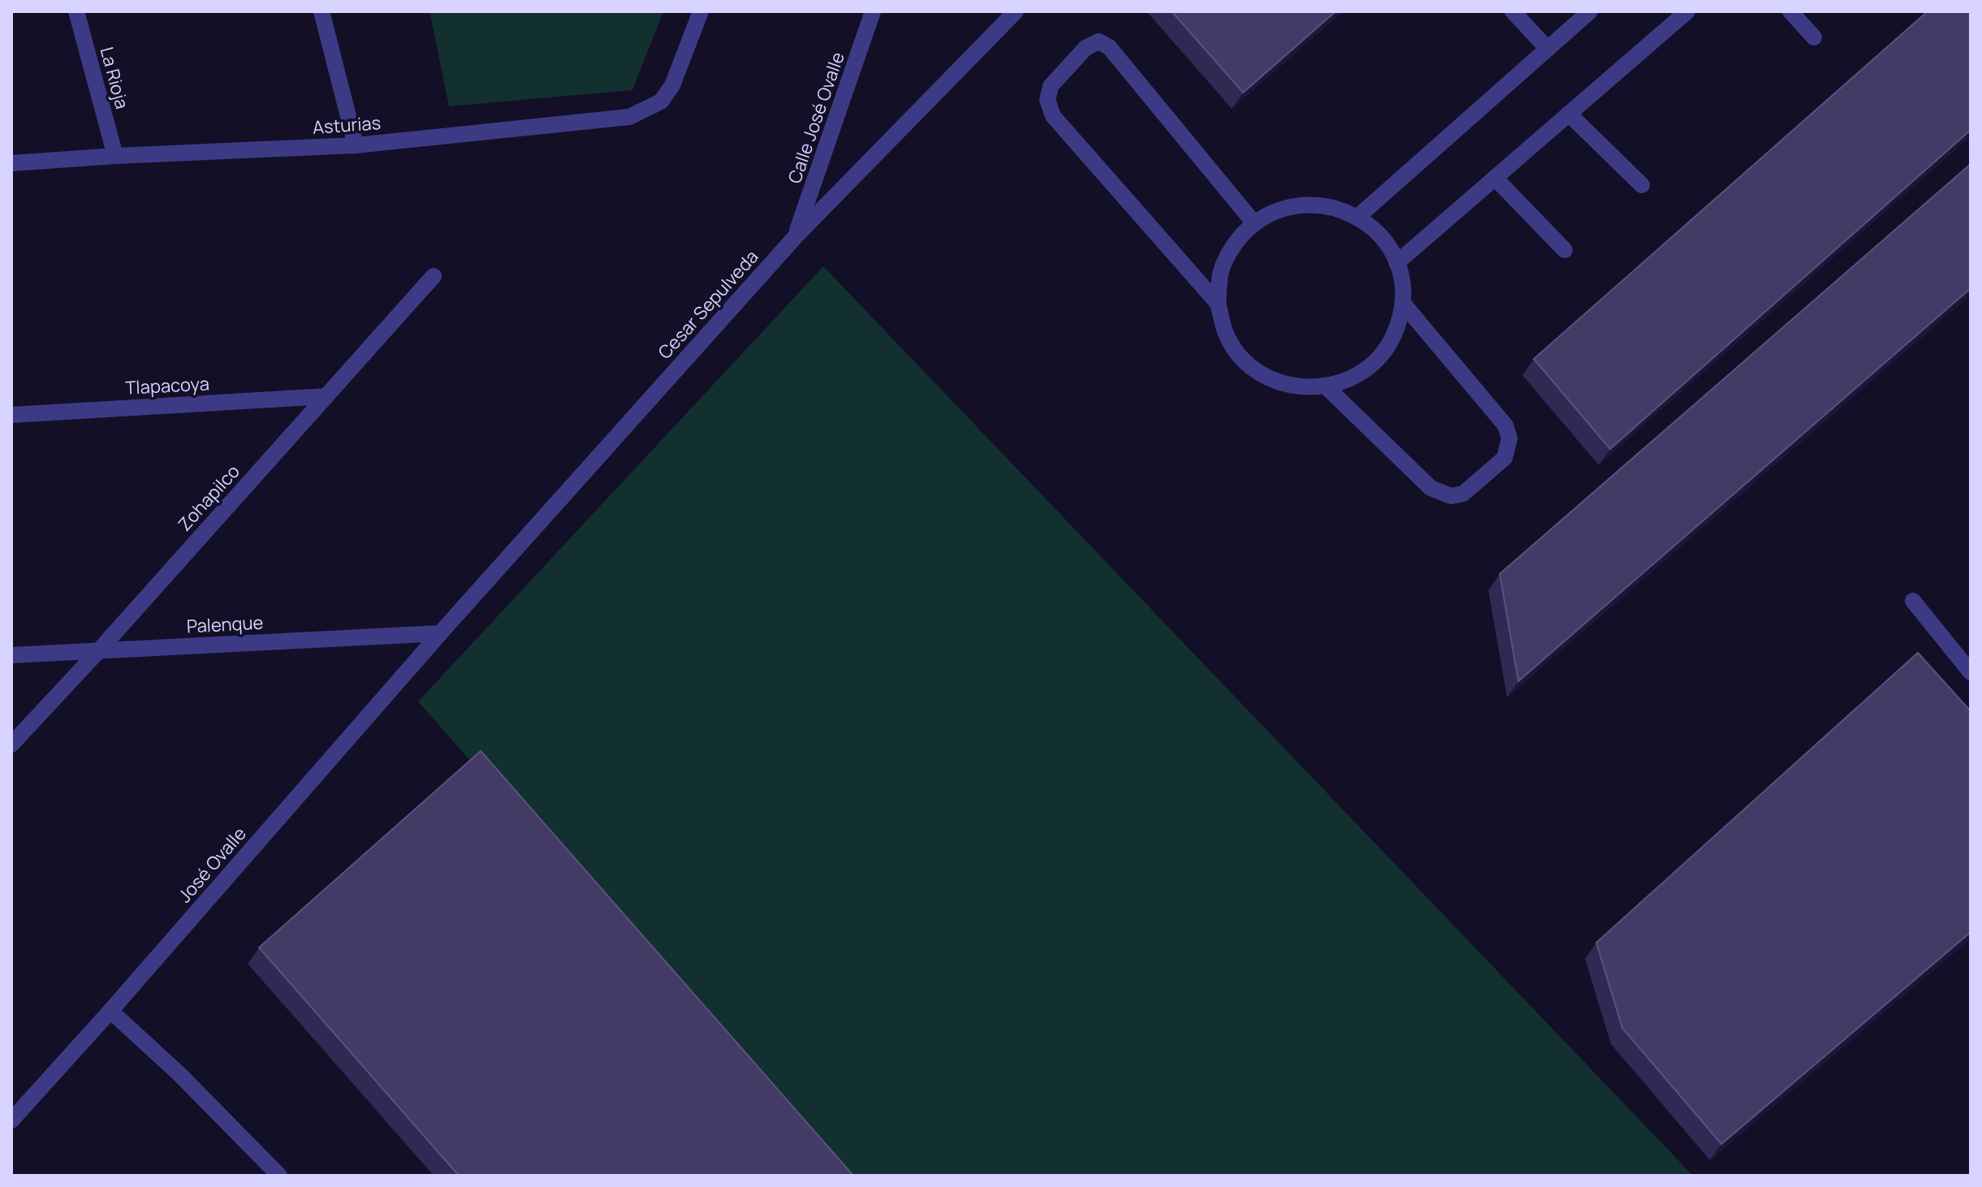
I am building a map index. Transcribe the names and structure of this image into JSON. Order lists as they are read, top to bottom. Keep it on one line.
{"streets":{"street":["La Rioja","Calle José Ovalle","Asturias","Cesar Sepulveda","Tlapacoya","Zohapilco","Palenque","José Ovalle"]},"crossings":[["La Rioja","Asturias"],["Calle José Ovalle","Cesar Sepulveda"],["Cesar Sepulveda","Palenque"],["Cesar Sepulveda","José Ovalle"],["Tlapacoya","Zohapilco"],["Zohapilco","Palenque"],["Palenque","José Ovalle"]]}
